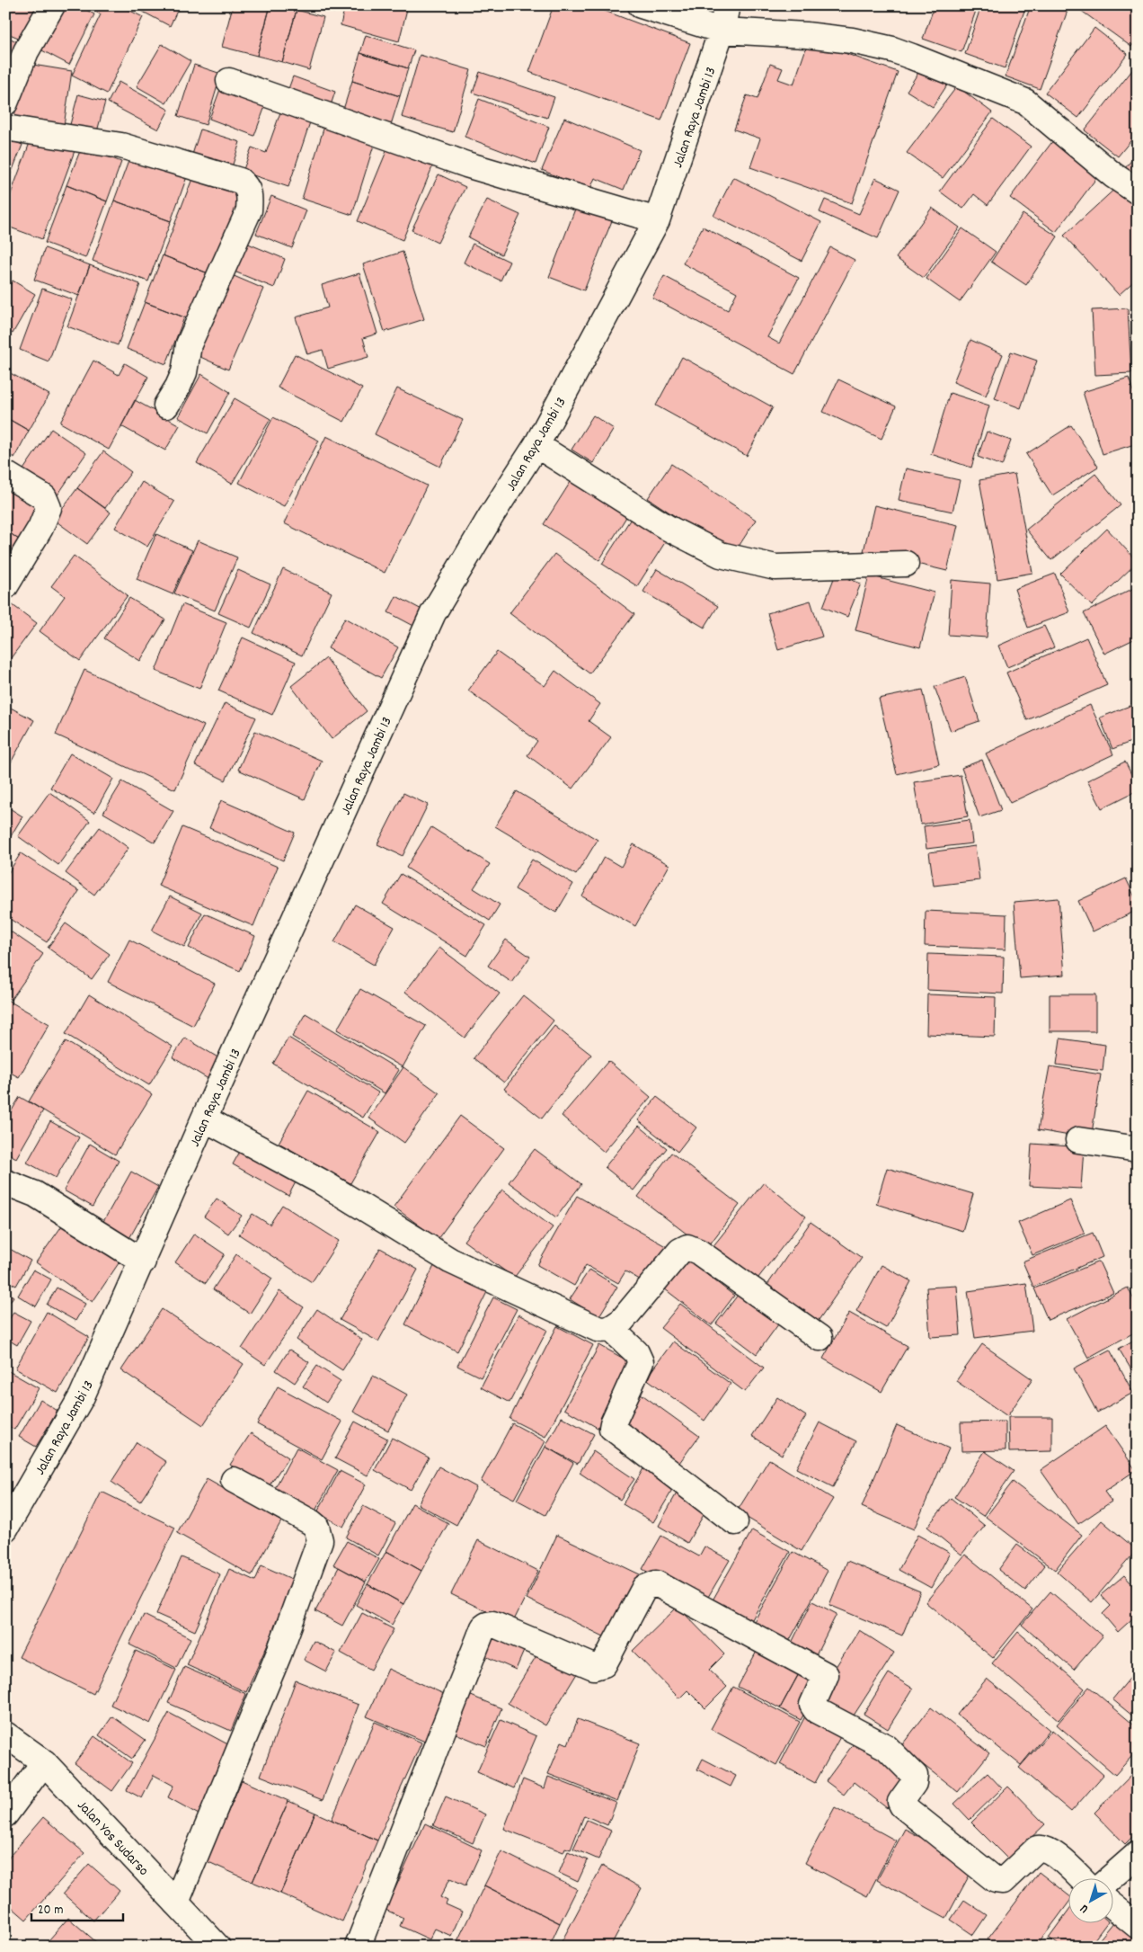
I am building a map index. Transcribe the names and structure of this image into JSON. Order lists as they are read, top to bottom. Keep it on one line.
{"streets":{"main road":["Jalan Raya Jambi 13","Jalan Yos Sudarso"]},"scale_bar":"20 m","north":"bottom left"}
